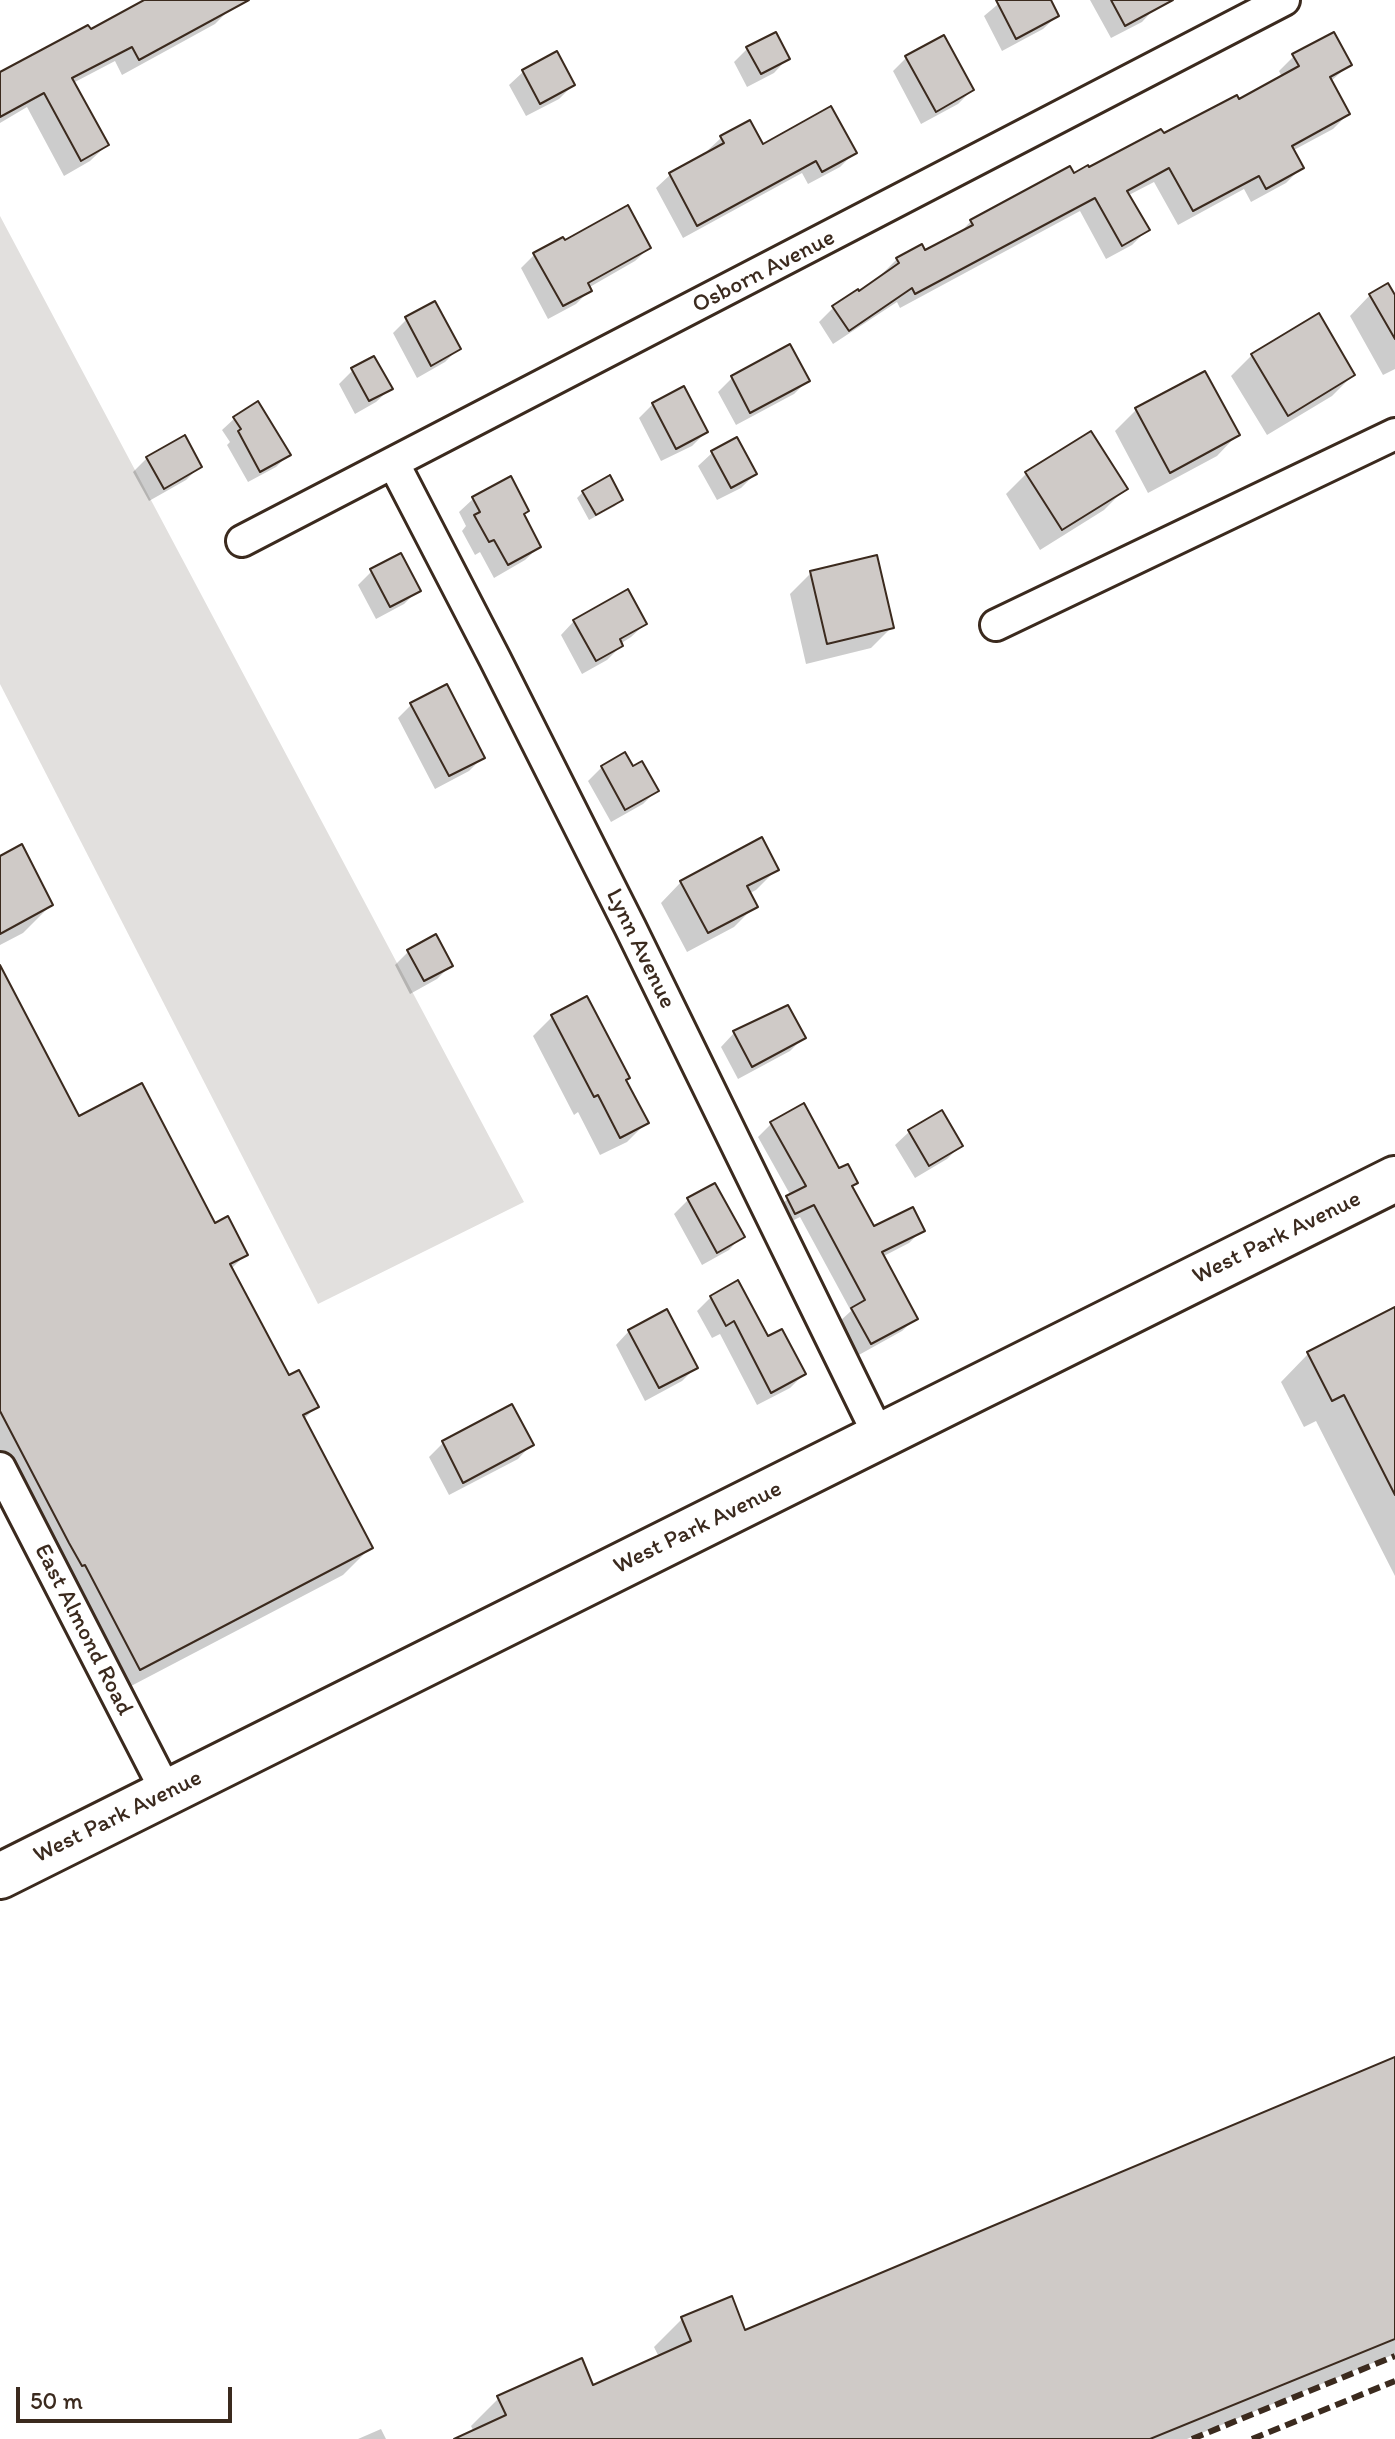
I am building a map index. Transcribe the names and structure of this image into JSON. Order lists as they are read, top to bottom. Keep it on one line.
{"streets":{"main road":["West Park Avenue"],"street":["Osborn Avenue","Lynn Avenue","East Almond Road"]},"crossings":[["Osborn Avenue","Lynn Avenue"],["Lynn Avenue","West Park Avenue"],["West Park Avenue","East Almond Road"]],"scale_bar":"50 m"}
